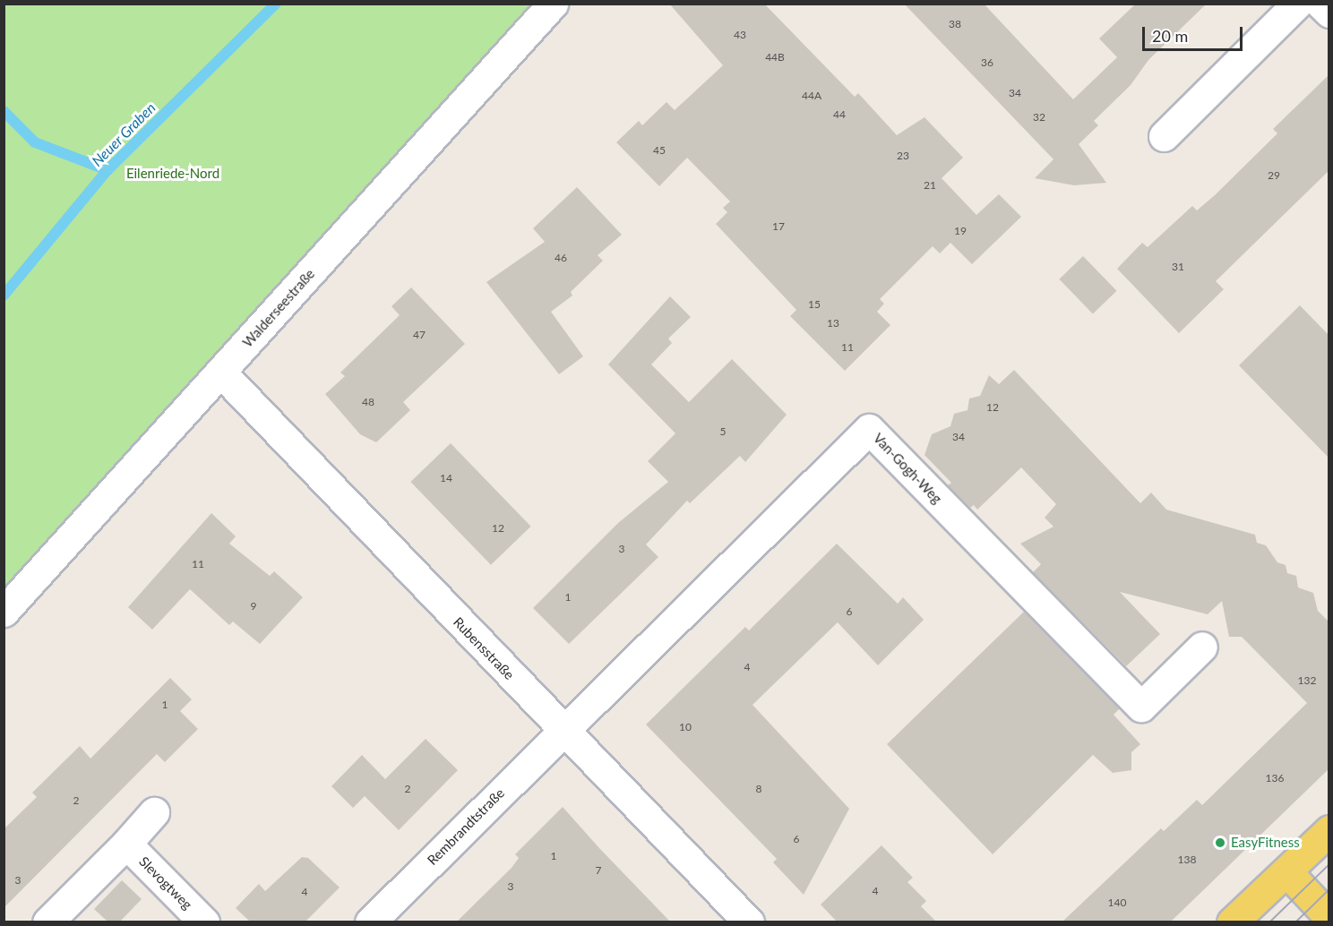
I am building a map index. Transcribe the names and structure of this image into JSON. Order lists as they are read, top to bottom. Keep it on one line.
{"streets":{"street":["Walderseestraße","Van-Gogh-Weg","Rubensstraße","Rembrandtstraße","Slevogtweg"]},"crossings":[["Walderseestraße","Rubensstraße"],["Van-Gogh-Weg","Rubensstraße"],["Van-Gogh-Weg","Rembrandtstraße"],["Rubensstraße","Rembrandtstraße"]],"water":["Neuer Graben"],"parks":["Eilenriede-Nord"],"places":["EasyFitness"],"house_numbers":["38","43","44B","36","34","44A","44","32","45","23","29","21","17","19","46","31","15","13","47","11","48","12","5","34","14","12","3","11","1","9","6","4","132","1","10","136","2","8","2","6","1","138","7","3","3","4","4","140"],"scale_bar":"20 m"}
